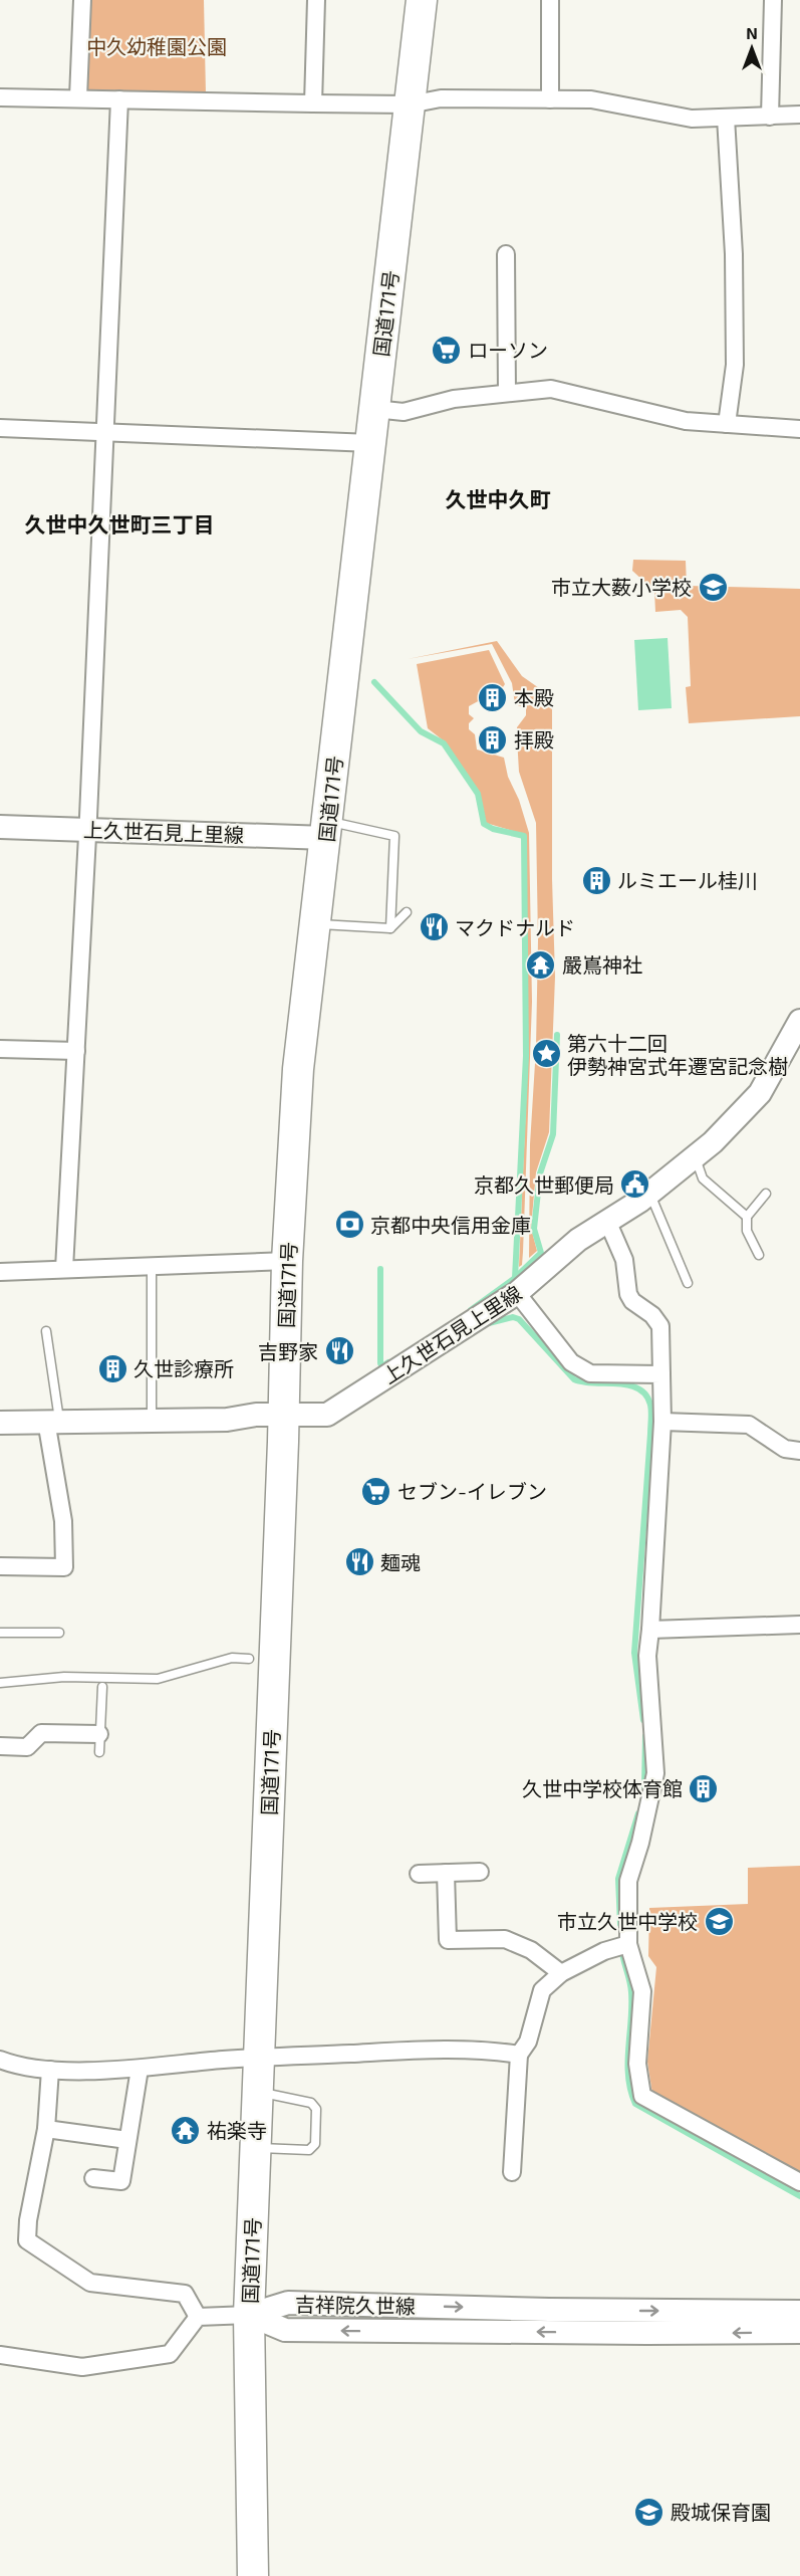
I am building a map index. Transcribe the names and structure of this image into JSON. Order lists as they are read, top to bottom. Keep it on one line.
{"streets":{"highway":["国道171号"],"main road":["上久世石見上里線","吉祥院久世線"]},"crossings":[["国道171号","上久世石見上里線"],["国道171号","吉祥院久世線"]],"districts":["久世中久町","久世中久世町三丁目"],"parks":["中久幼稚園公園"],"places":{"supermarket":["ローソン","セブン-イレブン"],"school or university":["市立大薮小学校","市立久世中学校","殿城保育園"],"building":["本殿","拝殿","ルミエール桂川","久世診療所","久世中学校体育館"],"restaurant":["マクドナルド","吉野家","麺魂"],"temple":["嚴嶌神社","祐楽寺"],"place":["第六十二回 伊勢神宮式年遷宮記念樹"],"public building":["京都久世郵便局"],"bank":["京都中央信用金庫"]},"north":"top"}
